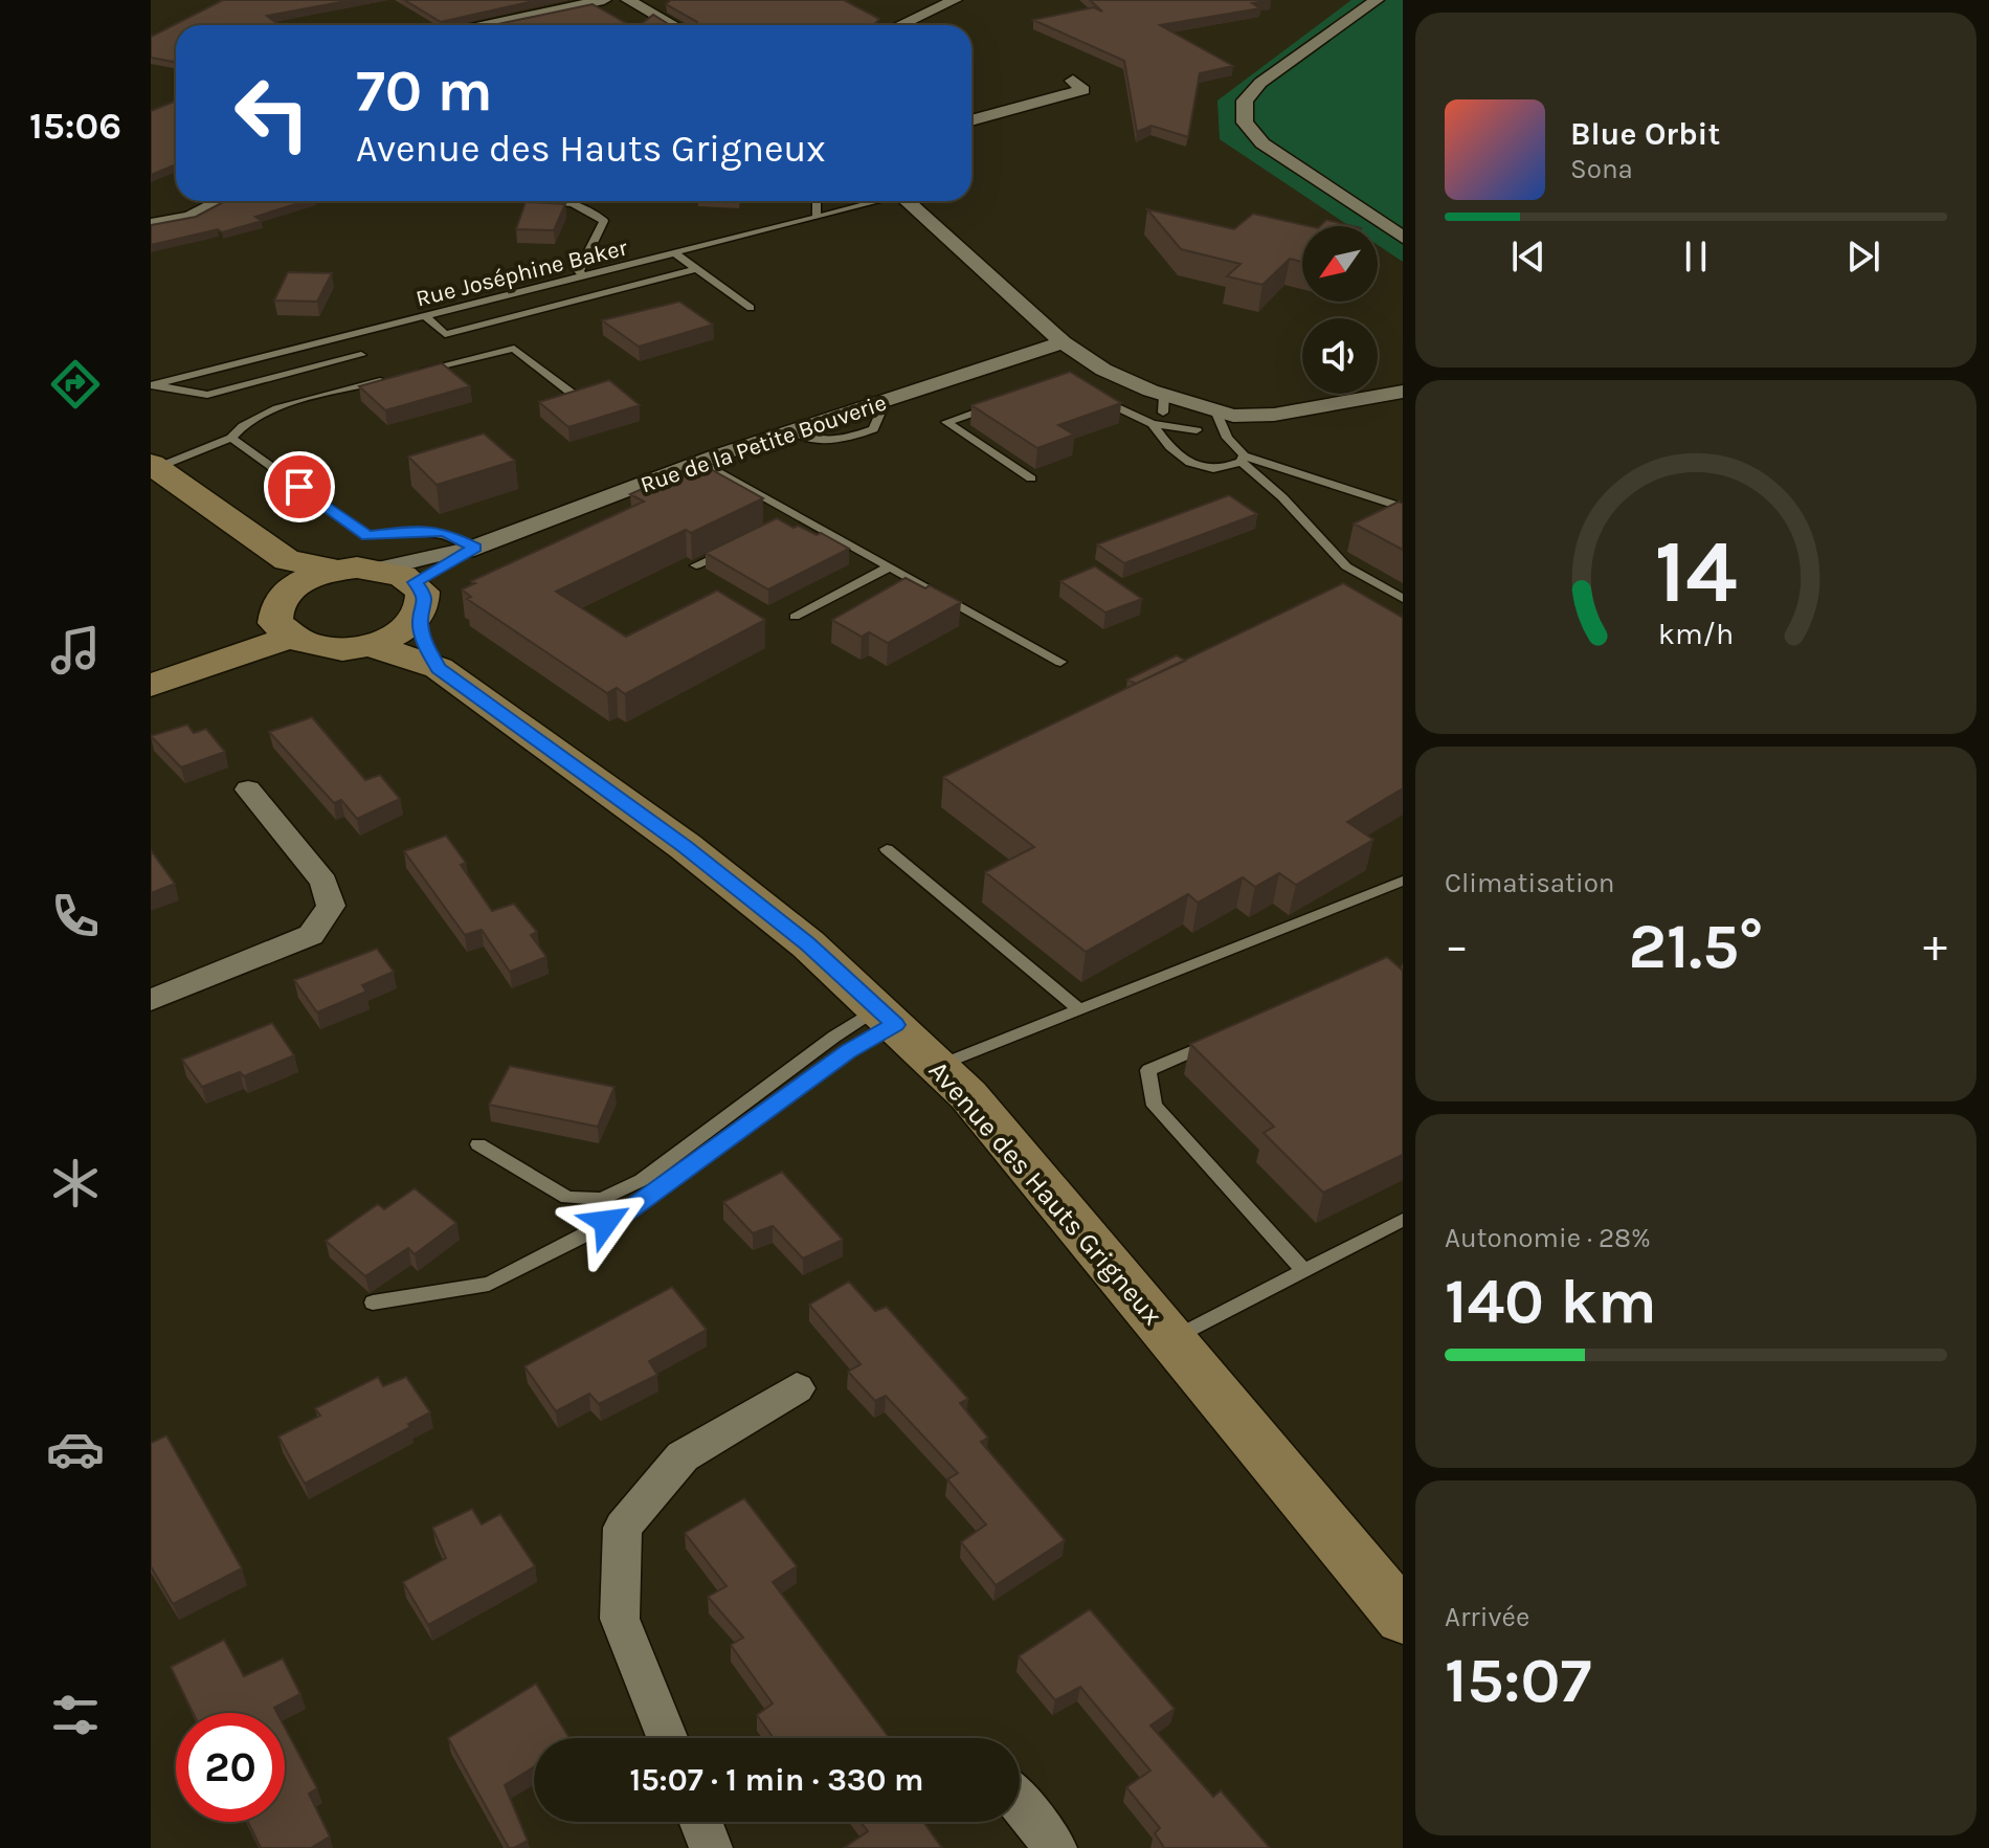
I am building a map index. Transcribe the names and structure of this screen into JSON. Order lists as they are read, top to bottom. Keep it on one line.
{"streets":{"street":["Rue de la Petite Bouverie","Avenue des Hauts Grigneux"],"lane":["Rue Joséphine Baker"]},"crossings":[["Rue de la Petite Bouverie","Avenue des Hauts Grigneux"]],"north":"bottom left","page":{"tabs":"15:06","turn":["70 m","Avenue des Hauts Grigneux"],"song":["Blue Orbit","Sona"],"tile":["Climatisation",["Autonomie · 28%","140 km"],["Arrivée","15:07"]],"heat":["−","21.5°","+"],"limit":"20","trip":"15:07 · 1 min · 330 m","gauge":["14","km/h"]}}
